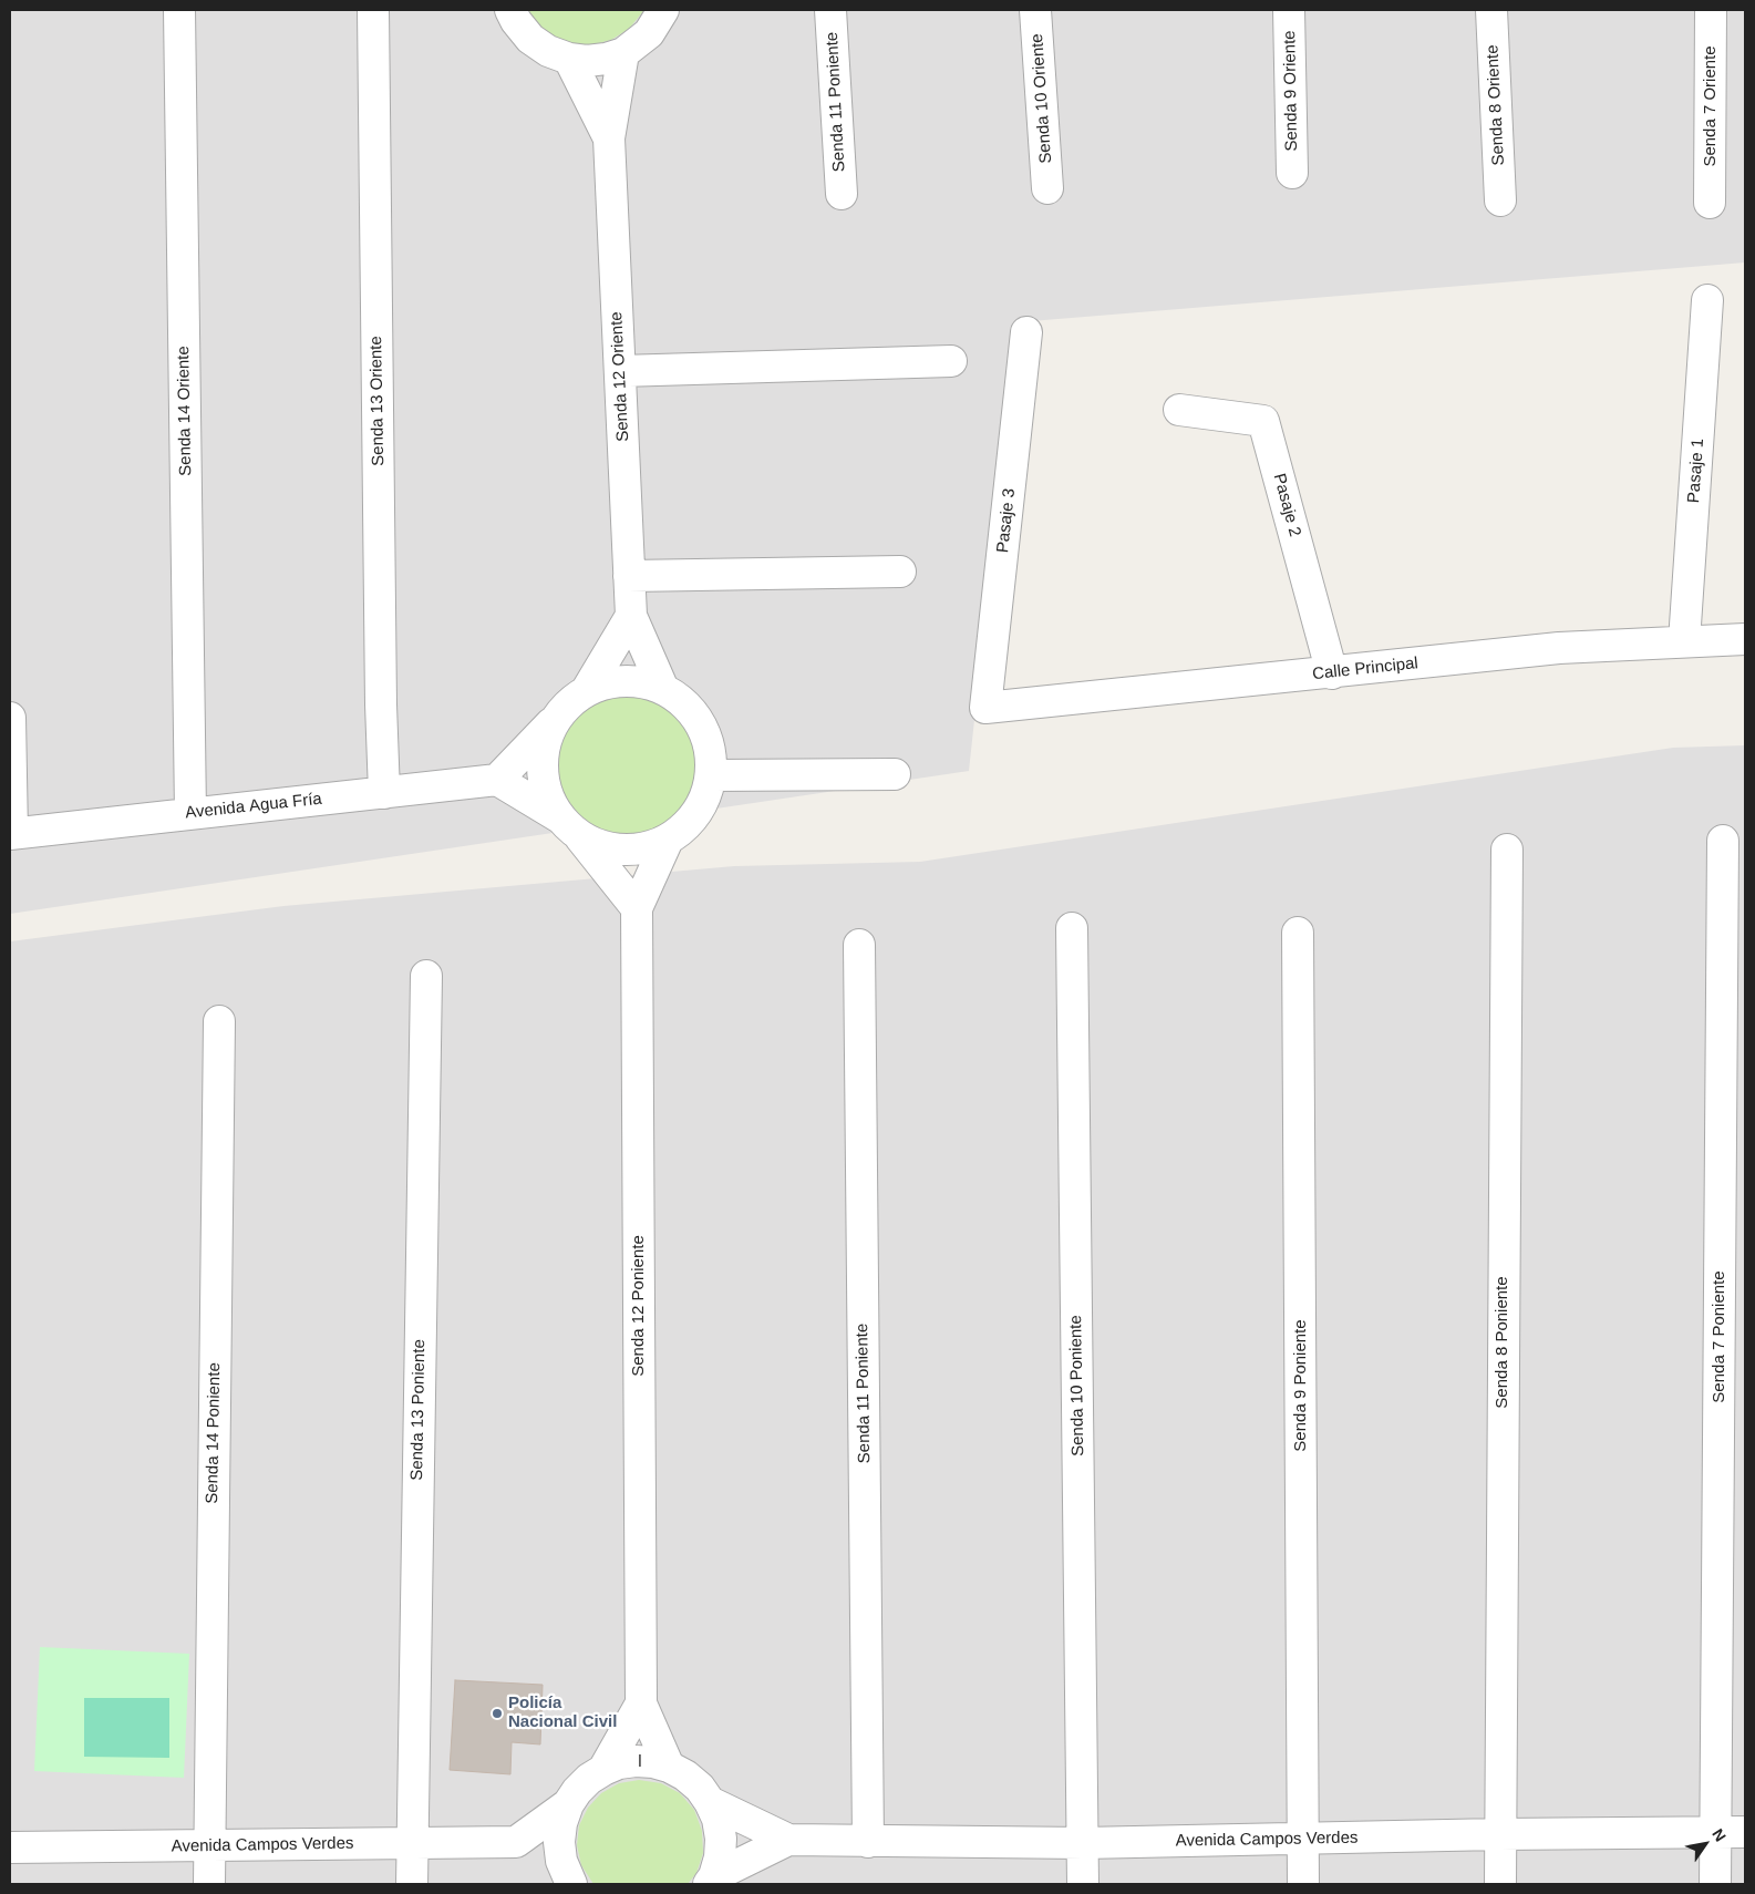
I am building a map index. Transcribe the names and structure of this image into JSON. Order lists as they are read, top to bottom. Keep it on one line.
{"streets":{"street":["Senda 9 Oriente","Senda 10 Oriente","Senda 11 Poniente","Senda 8 Oriente","Senda 7 Oriente","Senda 12 Oriente","Senda 13 Oriente","Senda 14 Oriente","Pasaje 1","Pasaje 2","Pasaje 3","Calle Principal","Avenida Agua Fría","Senda 12 Poniente","Senda 7 Poniente","Senda 8 Poniente","Senda 10 Poniente","Senda 9 Poniente","Senda 13 Poniente","Senda 14 Poniente","l","Avenida Campos Verdes"]},"crossings":[["Senda 11 Poniente","Avenida Campos Verdes"],["Senda 12 Oriente","Senda 12 Poniente"],["Senda 13 Oriente","Avenida Agua Fría"],["Senda 14 Oriente","Avenida Agua Fría"],["Pasaje 1","Calle Principal"],["Pasaje 2","Calle Principal"],["Pasaje 3","Calle Principal"],["Senda 12 Poniente","l"],["Senda 7 Poniente","Avenida Campos Verdes"],["Senda 8 Poniente","Avenida Campos Verdes"],["Senda 10 Poniente","Avenida Campos Verdes"],["Senda 9 Poniente","Avenida Campos Verdes"],["Senda 13 Poniente","Avenida Campos Verdes"],["Senda 14 Poniente","Avenida Campos Verdes"],["l","Avenida Campos Verdes"]],"places":["Policía Nacional Civil"],"north":"top right"}
